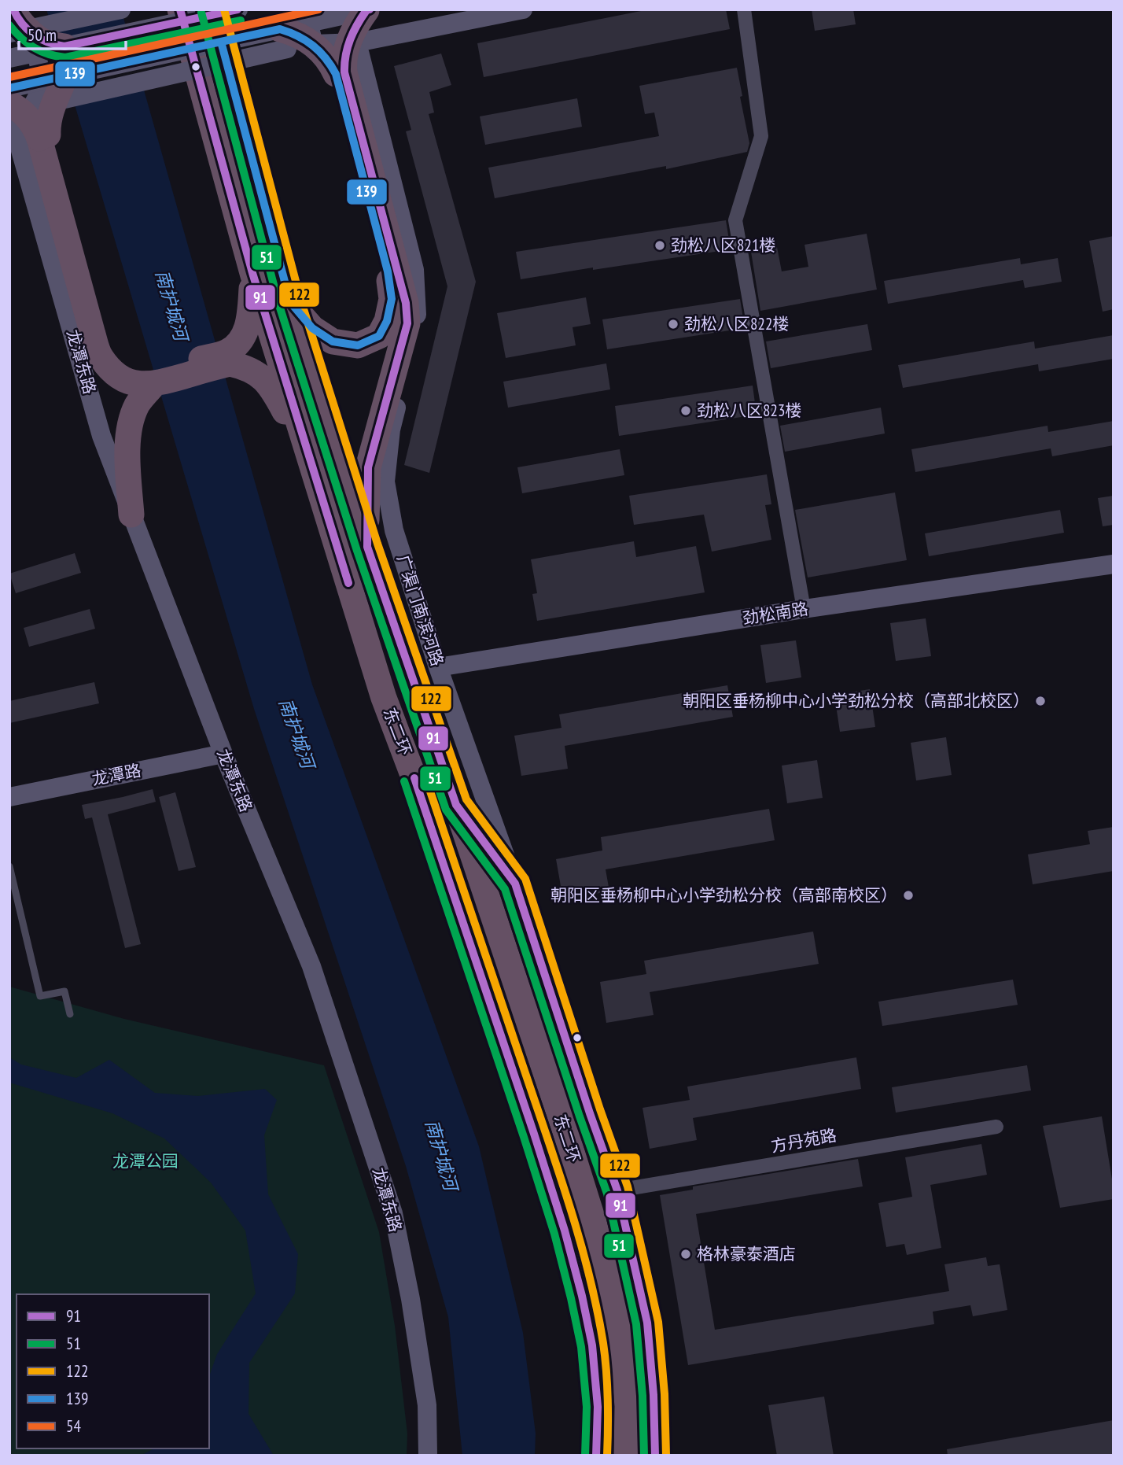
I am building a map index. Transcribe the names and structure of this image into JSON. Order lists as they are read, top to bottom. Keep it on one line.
{"streets":{"highway":["东二环"],"street":["龙潭东路","广渠门南滨河路","劲松南路","龙潭路","方丹苑路"]},"crossings":[["龙潭东路","龙潭路"],["广渠门南滨河路","劲松南路"],["广渠门南滨河路","方丹苑路"]],"water":["南护城河"],"parks":["龙潭公园"],"places":["劲松八区821楼","劲松八区822楼","劲松八区823楼","朝阳区垂杨柳中心小学劲松分校（高部北校区）","朝阳区垂杨柳中心小学劲松分校（高部南校区）","格林豪泰酒店"],"lines":["transit line 91","transit line 122","transit line 54","transit line 51","transit line 139"],"legend":["91","51","122","139","54"],"scale_bar":"50 m"}
